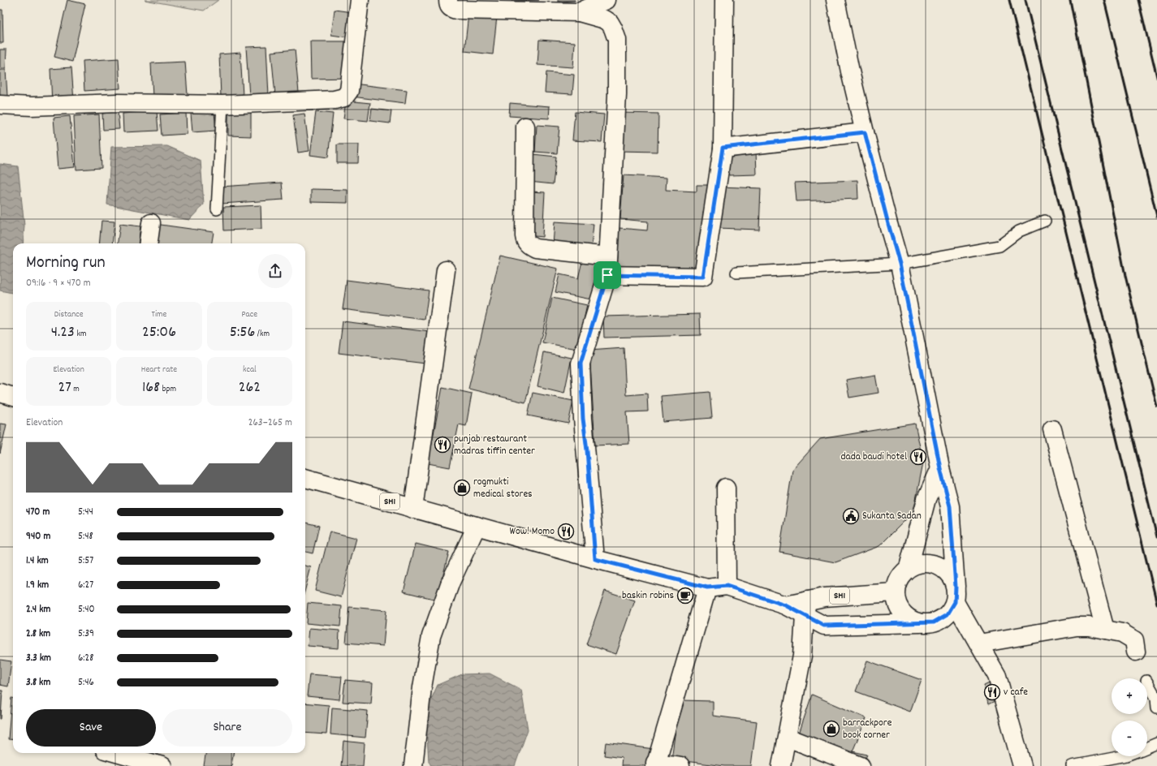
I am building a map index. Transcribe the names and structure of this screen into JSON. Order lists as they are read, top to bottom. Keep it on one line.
{"streets":{"street":["SH1"]},"places":{"restaurant":["punjab restaurant madras tiffin center","dada baudi hotel","Wow! Momo","v cafe"],"shop":["rogmukti medical stores","barrackpore book corner"],"public building":["Sukanta Sadan"],"cafe":["baskin robins"]},"page":{"heading":["Morning run","09:16 · 9 × 470 m"],"stats":[["Distance","4.23 km"],["Time","25:06"],["Pace","5:56 /km"],["Elevation","27 m"],["Heart rate","168 bpm"],["kcal","262"]],"chart":["Elevation","263–265 m"],"list":[{"name":"470 m","note":"5:44"},{"name":"940 m","note":"5:48"},{"name":"1.4 km","note":"5:57"},{"name":"1.9 km","note":"6:27"},{"name":"2.4 km","note":"5:40"},{"name":"2.8 km","note":"5:39"},{"name":"3.3 km","note":"6:28"},{"name":"3.8 km","note":"5:46"}],"map_buttons":["+","−"],"buttons":["Save","Share"]}}
